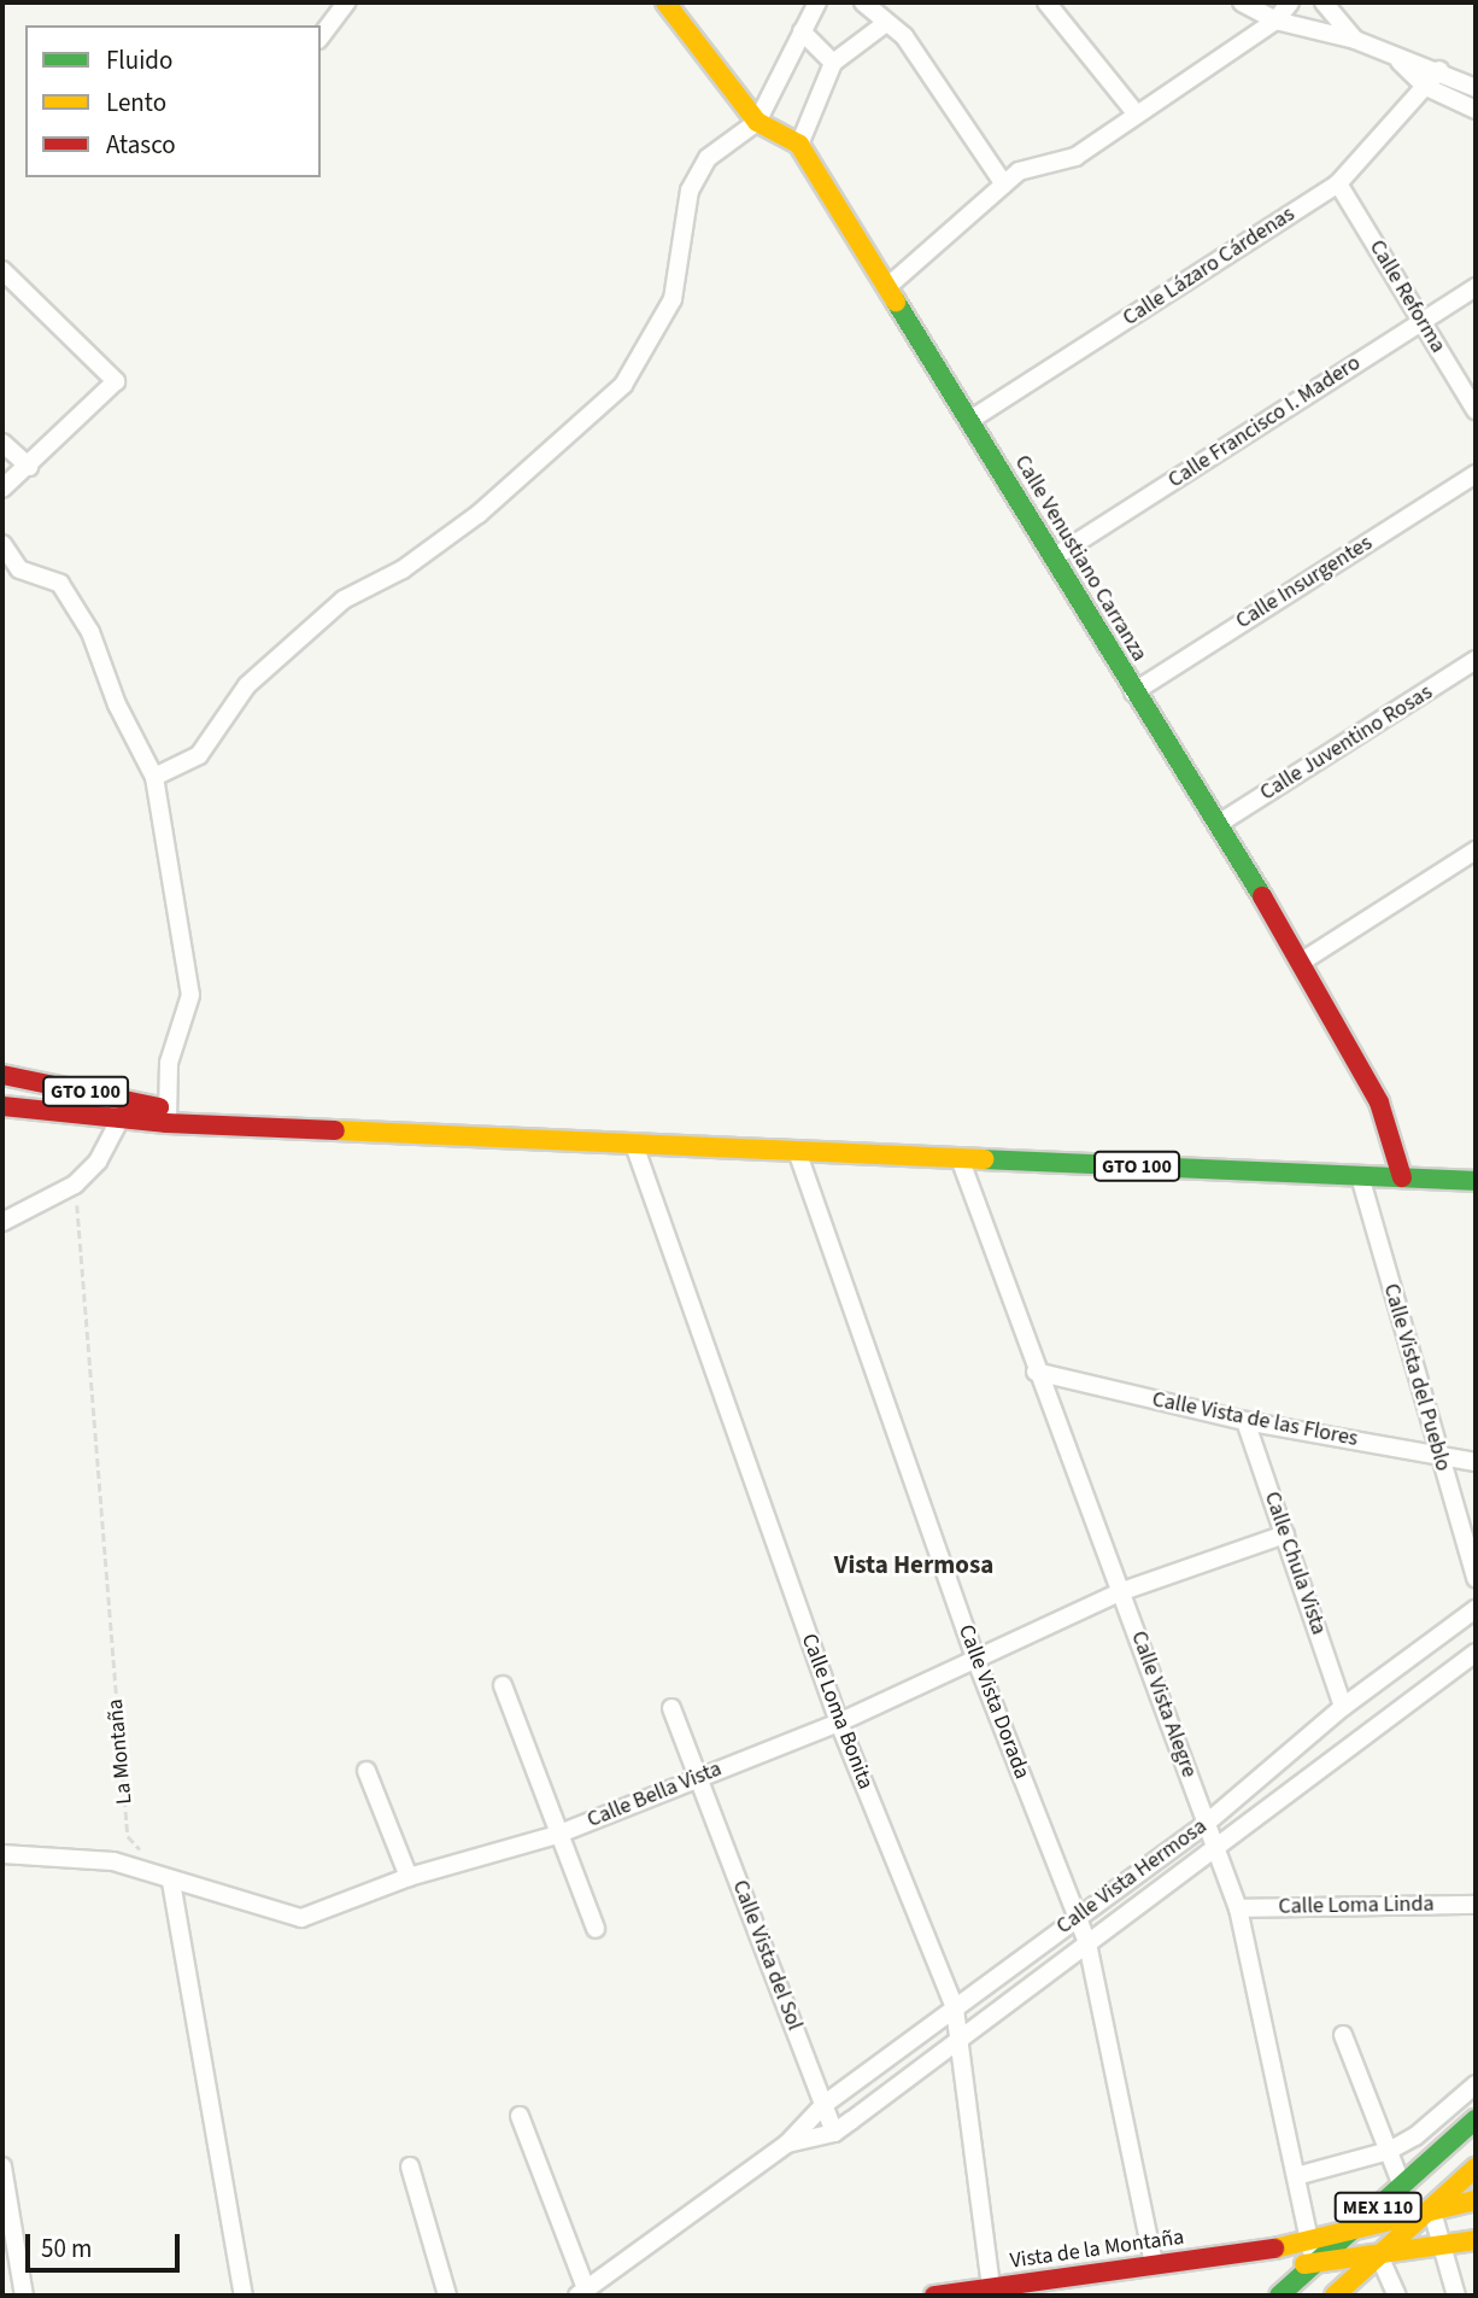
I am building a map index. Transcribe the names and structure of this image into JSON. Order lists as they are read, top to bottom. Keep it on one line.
{"streets":{"street":["Calle Lázaro Cárdenas","Calle Reforma","Calle Francisco I. Madero","Calle Venustiano Carranza","Calle Insurgentes","Calle Juventino Rosas","GTO 100","Calle Vista del Pueblo","Calle Vista de las Flores","Calle Chula Vista","Calle Vista Dorada","Calle Vista Alegre","Calle Loma Bonita","Calle Bella Vista","Calle Vista Hermosa","Calle Loma Linda","Calle Vista del Sol","MEX 110","Vista de la Montaña"],"path":["La Montaña"]},"crossings":[["Calle Lázaro Cárdenas","Calle Reforma"],["Calle Lázaro Cárdenas","Calle Venustiano Carranza"],["Calle Reforma","Calle Francisco I. Madero"],["Calle Francisco I. Madero","Calle Venustiano Carranza"],["Calle Venustiano Carranza","Calle Insurgentes"],["Calle Venustiano Carranza","Calle Juventino Rosas"],["Calle Venustiano Carranza","GTO 100"],["GTO 100","Calle Vista del Pueblo"],["GTO 100","Calle Vista Dorada"],["GTO 100","Calle Vista Alegre"],["GTO 100","Calle Loma Bonita"],["Calle Vista del Pueblo","Calle Vista de las Flores"],["Calle Vista de las Flores","Calle Chula Vista"],["Calle Vista de las Flores","Calle Vista Alegre"],["Calle Chula Vista","Calle Bella Vista"],["Calle Chula Vista","Calle Vista Hermosa"],["Calle Vista Dorada","Calle Bella Vista"],["Calle Vista Dorada","Calle Vista Hermosa"],["Calle Vista Dorada","Vista de la Montaña"],["Calle Vista Alegre","Calle Bella Vista"],["Calle Vista Alegre","Calle Vista Hermosa"],["Calle Vista Alegre","Calle Loma Linda"],["Calle Vista Alegre","MEX 110"],["Calle Vista Alegre","Vista de la Montaña"],["Calle Loma Bonita","Calle Bella Vista"],["Calle Loma Bonita","Calle Vista Hermosa"],["Calle Loma Bonita","Vista de la Montaña"],["La Montaña","Calle Bella Vista"],["Calle Bella Vista","Calle Vista del Sol"],["Calle Vista Hermosa","Calle Vista del Sol"],["MEX 110","Vista de la Montaña"]],"districts":["Vista Hermosa"],"legend":["Fluido","Lento","Atasco"],"scale_bar":"50 m"}
